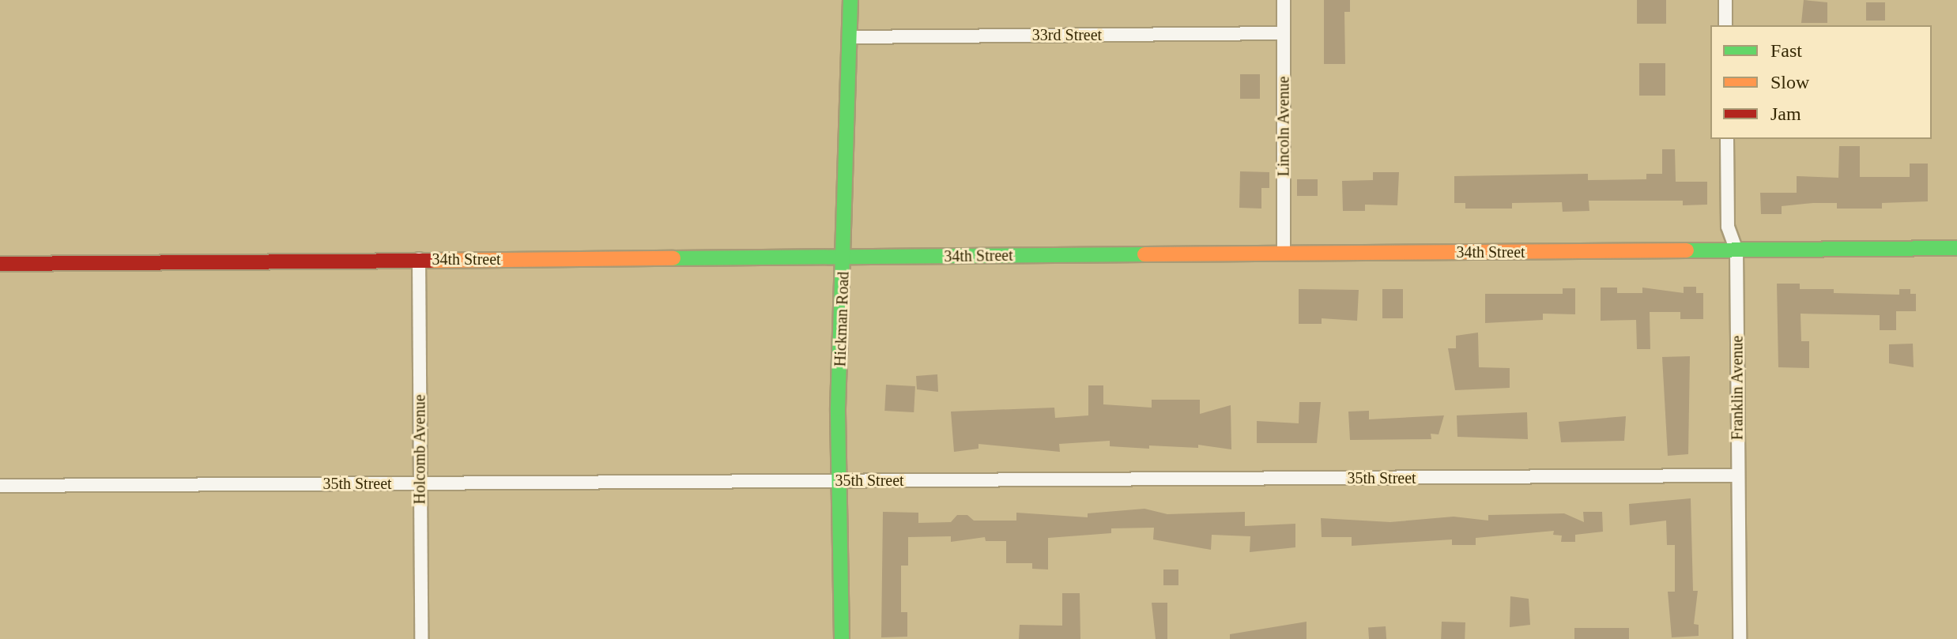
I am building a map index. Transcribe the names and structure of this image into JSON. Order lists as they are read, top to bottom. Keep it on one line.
{"streets":{"street":["33rd Street","Lincoln Avenue","34th Street","Hickman Road","Franklin Avenue","Holcomb Avenue","35th Street"]},"crossings":[["33rd Street","Lincoln Avenue"],["33rd Street","Hickman Road"],["Lincoln Avenue","34th Street"],["34th Street","Hickman Road"],["34th Street","Franklin Avenue"],["34th Street","Holcomb Avenue"],["Hickman Road","35th Street"],["Franklin Avenue","35th Street"],["Holcomb Avenue","35th Street"]],"legend":["Fast","Slow","Jam"]}
